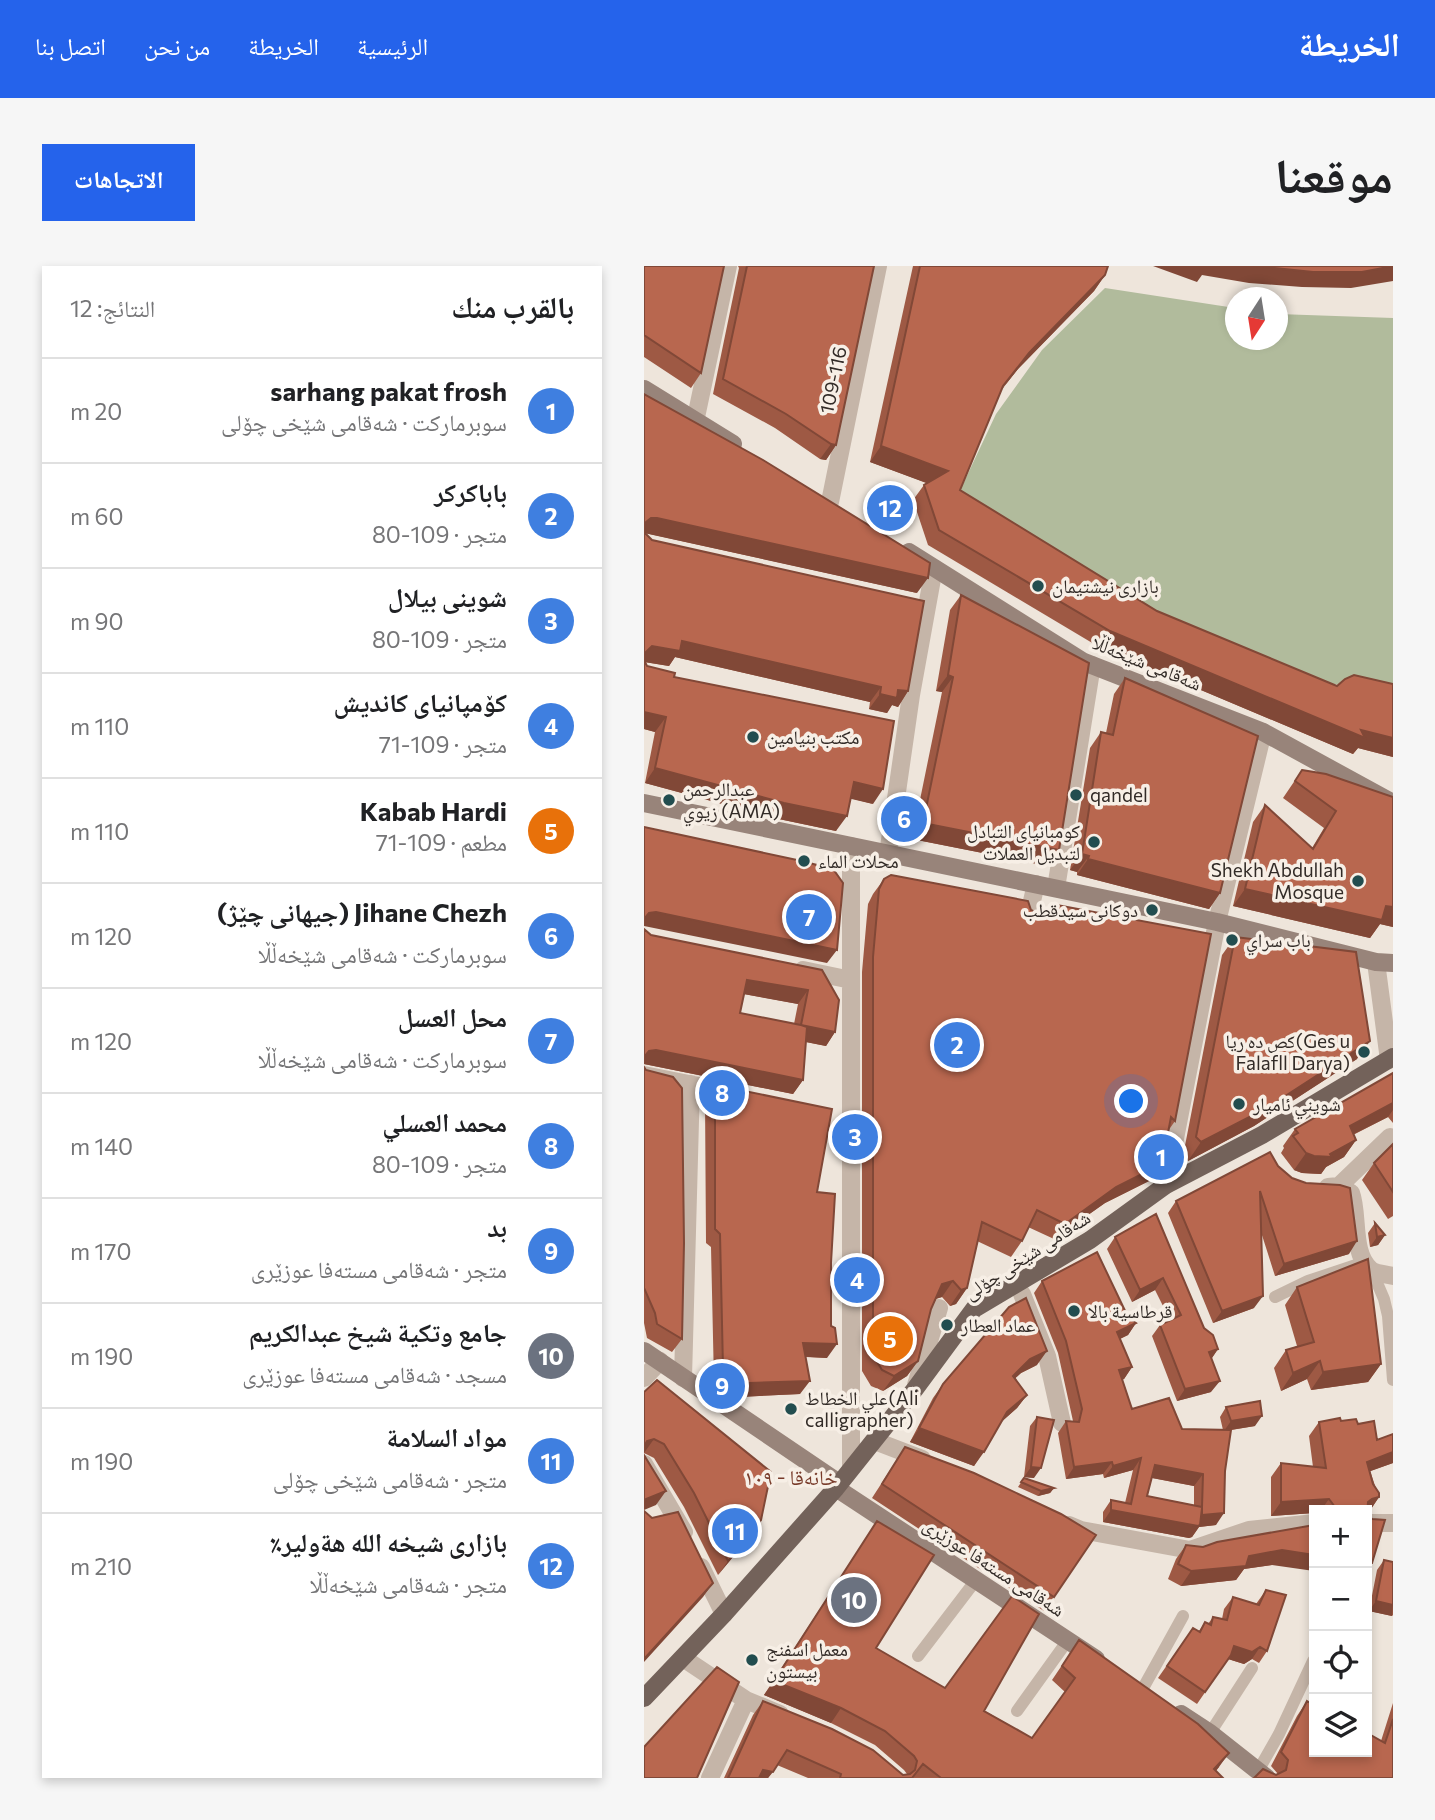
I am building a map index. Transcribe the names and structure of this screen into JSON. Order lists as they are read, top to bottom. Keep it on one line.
{"streets":{"main road":["شەقامی شێخەڵڵا","شەقامی شێخی چۆلی","شەقامی مستەفا عوزێری"],"street":["109-116"]},"crossings":[["شەقامی شێخی چۆلی","شەقامی مستەفا عوزێری"]],"districts":["خانەقا - ١٠٩"],"places":["بازاری نیشتیمان","مكتب بنيامين","qandel","عبدالرحمن زيوي (AMA)","كومبانياى التبادل لتبديل العملات","محلات الماء","Shekh Abdullah Mosque","دوکانی سیدقطب","باب سراي","کص ده ریا(Ges u Falafll Darya)","شويني ئامیار","قرطاسية بالا","عماد العطار","علي الخطاط(Ali calligrapher)","معمل اسفنج بيستون"],"north":"bottom","page":{"header":"الخريطة","nav":["الرئيسية","الخريطة","من نحن","اتصل بنا"],"title":"موقعنا","buttons":"الاتجاهات","heading":["بالقرب منك","النتائج: 12"],"list":[{"mark":"1","name":"sarhang pakat frosh","note":"سوبرماركت · شەقامی شێخی چۆلی","value":"20 m"},{"mark":"2","name":"باباكركر","note":"متجر · 109-80","value":"60 m"},{"mark":"3","name":"شوینی بیلال","note":"متجر · 109-80","value":"90 m"},{"mark":"4","name":"کۆمپانیای کاندیش","note":"متجر · 109-71","value":"110 m"},{"mark":"5","name":"Kabab Hardi","note":"مطعم · 109-71","value":"110 m"},{"mark":"6","name":"Jihane Chezh (جیهانی چێژ)","note":"سوبرماركت · شەقامی شێخەڵڵا","value":"120 m"},{"mark":"7","name":"محل العسل","note":"سوبرماركت · شەقامی شێخەڵڵا","value":"120 m"},{"mark":"8","name":"محمد العسلي","note":"متجر · 109-80","value":"140 m"},{"mark":"9","name":"بد","note":"متجر · شەقامی مستەفا عوزێری","value":"170 m"},{"mark":"10","name":"جامع وتكية شيخ عبدالكريم","note":"مسجد · شەقامی مستەفا عوزێری","value":"190 m"},{"mark":"11","name":"مواد السلامة","note":"متجر · شەقامی شێخی چۆلی","value":"190 m"},{"mark":"12","name":"بازاری شیخه الله هةولیر٪","note":"متجر · شەقامی شێخەڵڵا","value":"210 m"}],"pins":["12","6","7","2","8","3","1","4","5","9","11","10"],"map_buttons":["+","−"]}}
